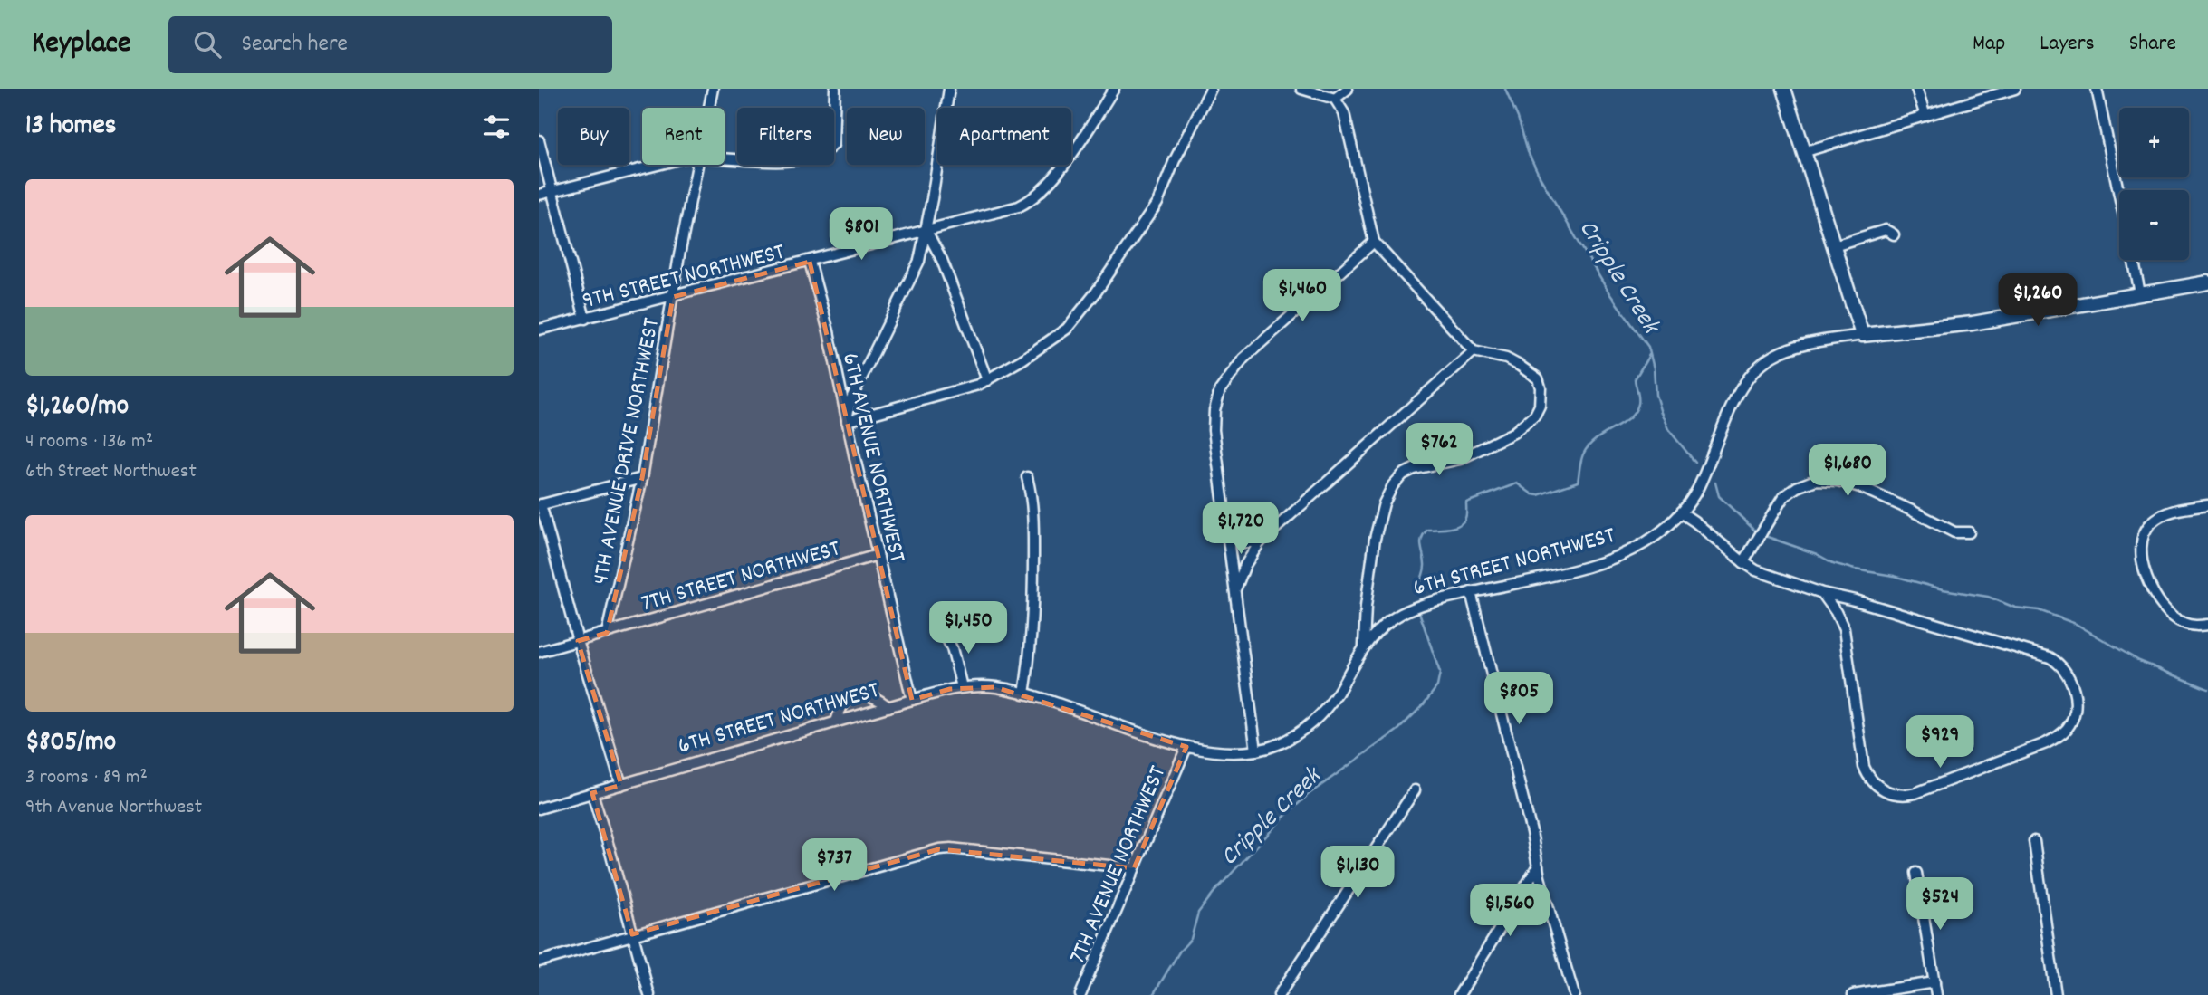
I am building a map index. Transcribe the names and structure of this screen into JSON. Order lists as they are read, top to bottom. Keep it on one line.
{"streets":{"main road":["6TH STREET NORTHWEST"],"street":["9TH STREET NORTHWEST","4TH AVENUE DRIVE NORTHWEST","6TH AVENUE NORTHWEST","7TH STREET NORTHWEST","7TH AVENUE NORTHWEST"]},"crossings":[["9TH STREET NORTHWEST","4TH AVENUE DRIVE NORTHWEST"],["9TH STREET NORTHWEST","6TH AVENUE NORTHWEST"],["4TH AVENUE DRIVE NORTHWEST","7TH STREET NORTHWEST"],["6TH AVENUE NORTHWEST","6TH STREET NORTHWEST"],["6TH AVENUE NORTHWEST","7TH STREET NORTHWEST"],["6TH STREET NORTHWEST","7TH AVENUE NORTHWEST"]],"water":["Cripple Creek"],"page":{"header":"Keyplace","search":"Search here","nav":["Map","Layers","Share"],"heading":"13 homes","map_buttons":["+","−"],"chip":["Buy","Rent","Filters","New","Apartment"],"list":[{"name":"$1,260/mo","note":"4 rooms · 136 m² · 6th Street Northwest"},{"name":"$805/mo","note":"3 rooms · 89 m² · 9th Avenue Northwest"}],"price":["$801","$1,460","$1,260","$762","$1,680","$1,720","$1,450","$805","$929","$737","$1,130","$524","$1,560"]}}
